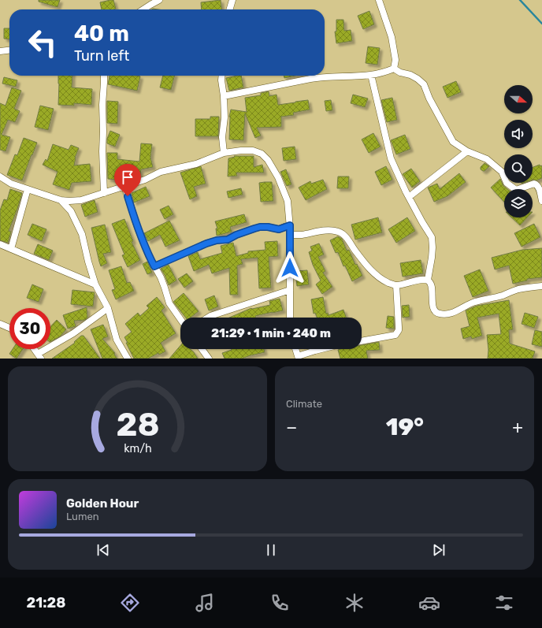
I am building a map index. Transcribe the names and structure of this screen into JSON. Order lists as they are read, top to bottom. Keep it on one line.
{"north":"right","page":{"turn":["40 m","Turn left"],"limit":"30","trip":"21:29 · 1 min · 240 m","tile":"Climate","heat":["−","19°","+"],"song":["Golden Hour","Lumen"],"tabs":"21:28","gauge":["28","km/h"]}}
